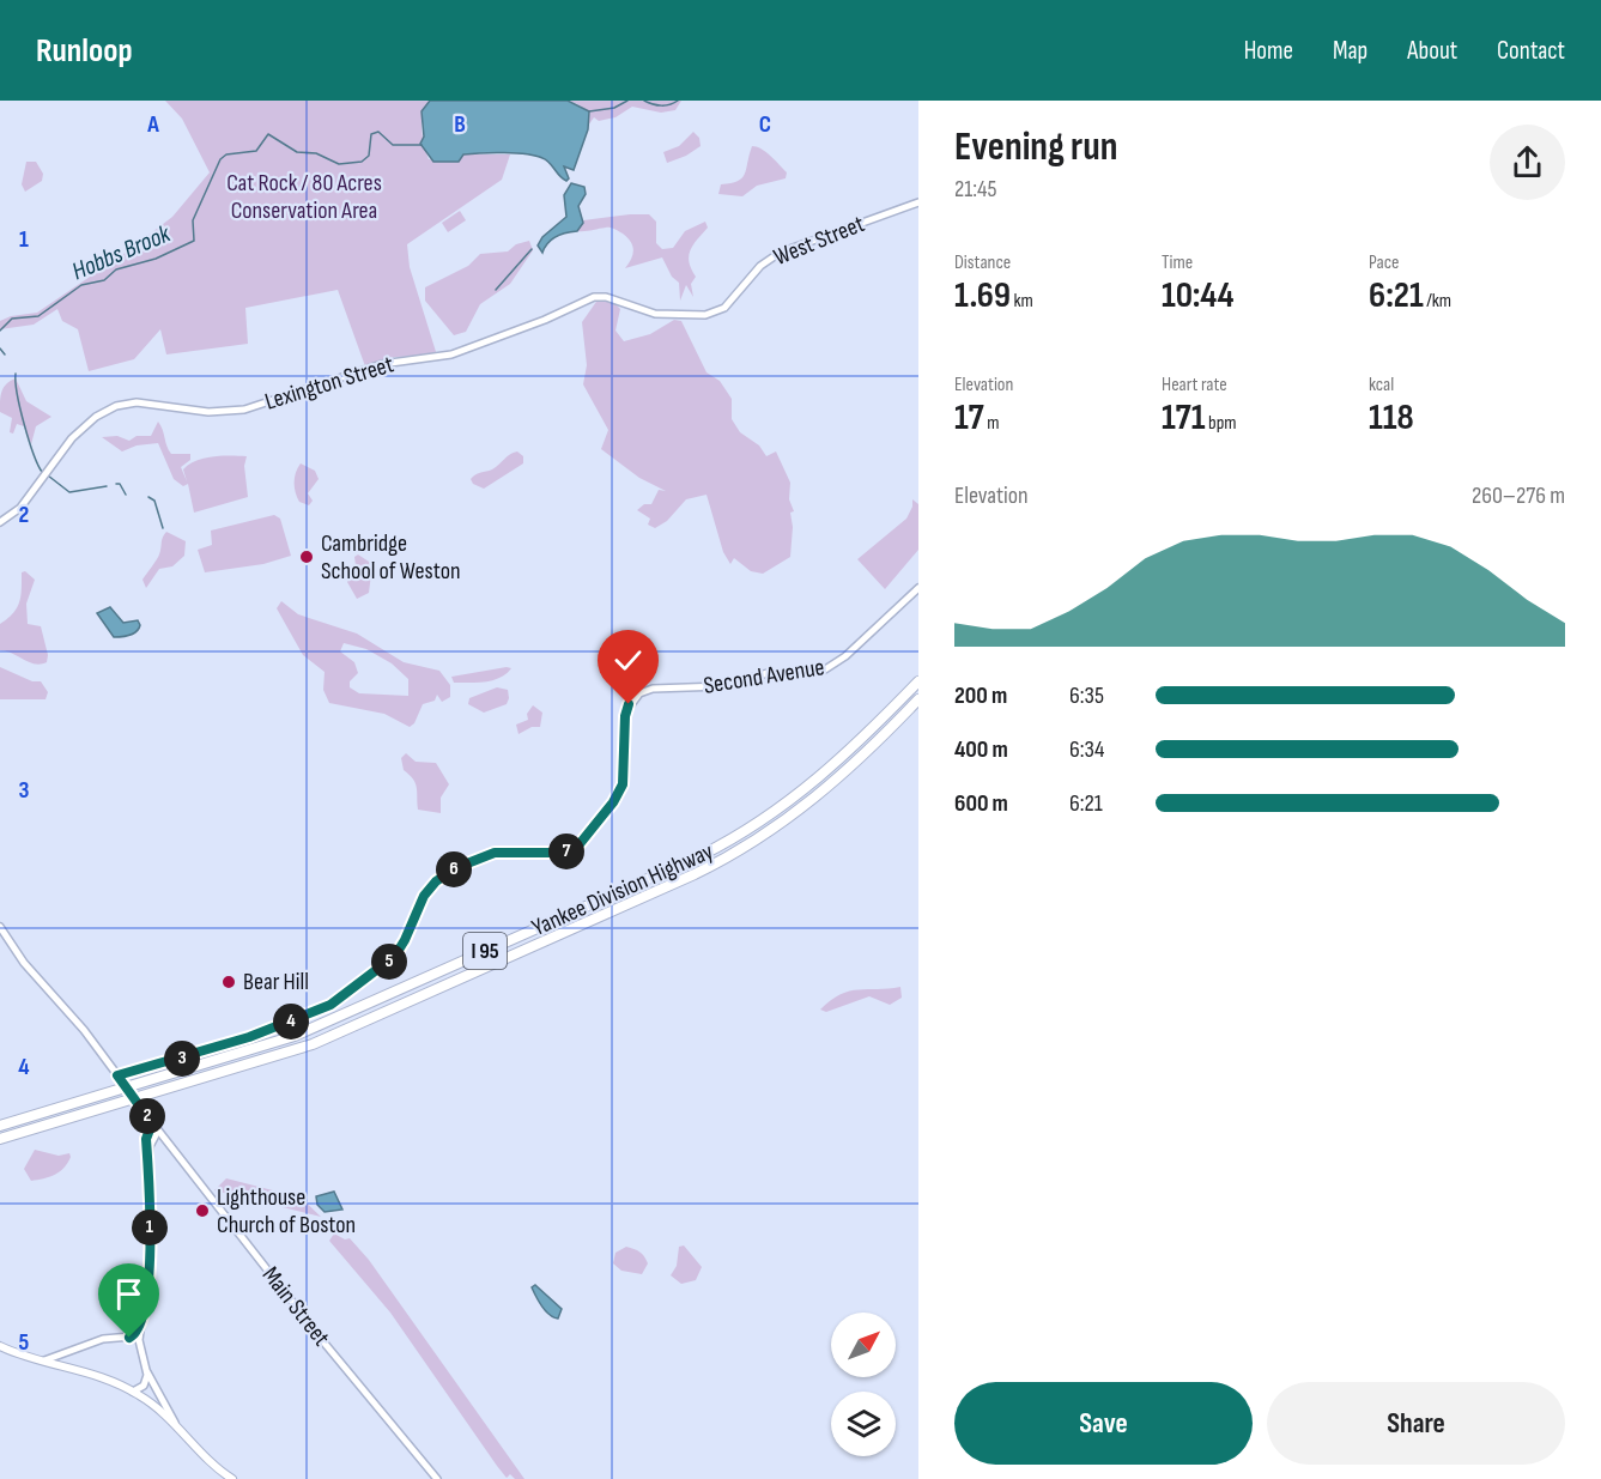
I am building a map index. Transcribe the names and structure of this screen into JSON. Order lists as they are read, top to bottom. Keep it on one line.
{"streets":{"highway":["Yankee Division Highway","I 95"],"street":["West Street","Lexington Street","Second Avenue","Main Street"]},"crossings":[["West Street","Lexington Street"],["Second Avenue","Main Street"]],"water":["Hobbs Brook"],"parks":["Cat Rock / 80 Acres Conservation Area"],"places":["Cambridge School of Weston","Bear Hill","Lighthouse Church of Boston"],"north":"top right","page":{"header":"Runloop","nav":["Home","Map","About","Contact"],"heading":["Evening run","21:45"],"stats":[["Distance","1.69 km"],["Time","10:44"],["Pace","6:21 /km"],["Elevation","17 m"],["Heart rate","171 bpm"],["kcal","118"]],"chart":["Elevation","260–276 m"],"list":[{"name":"200 m","note":"6:35"},{"name":"400 m","note":"6:34"},{"name":"600 m","note":"6:21"}],"pins":["7","6","5","4","3","2","1"],"buttons":["Save","Share"]},"grid":{"columns":["A","B","C"],"rows":["1","2","3","4","5"]}}
